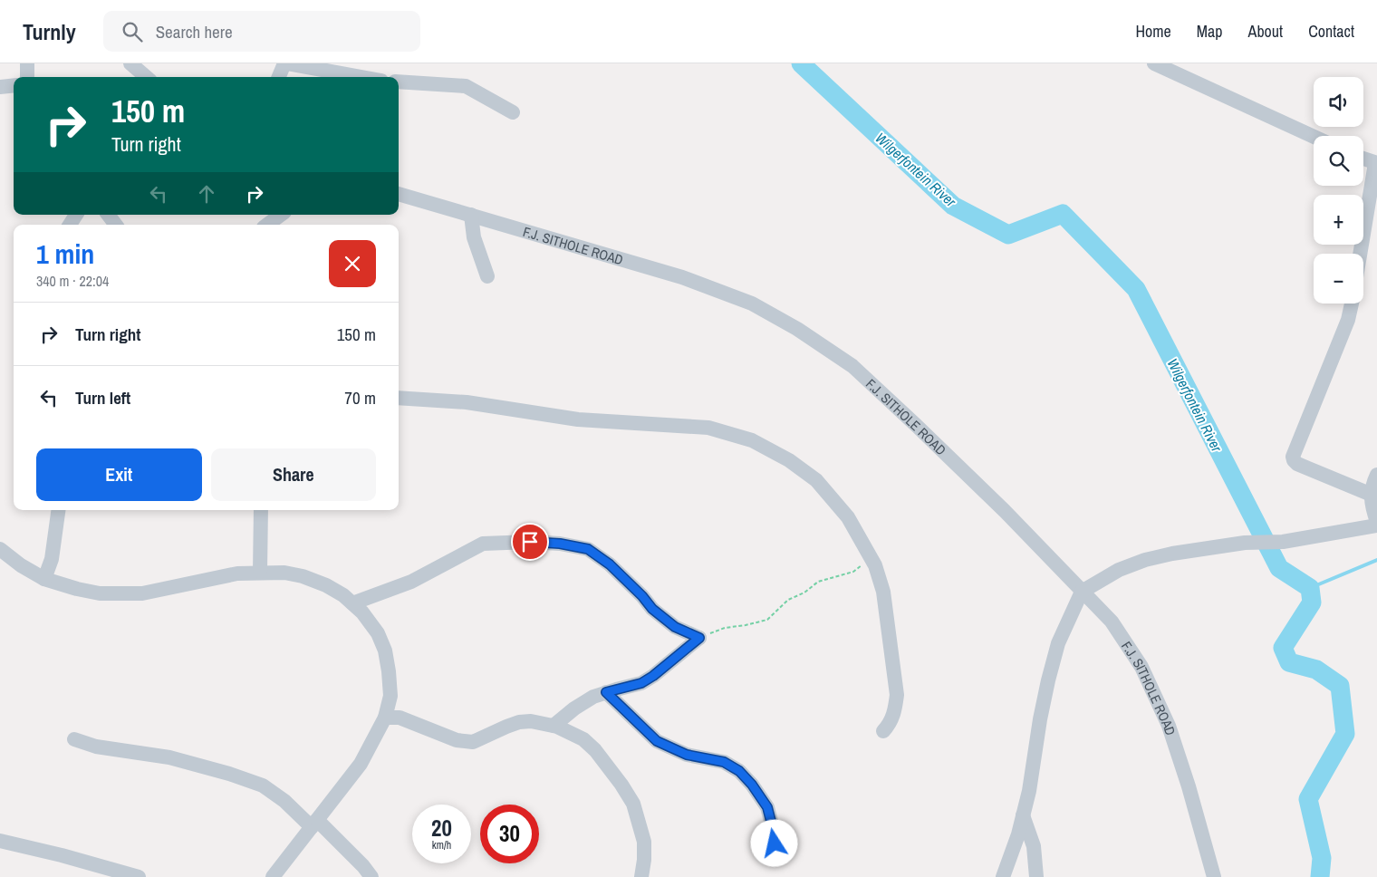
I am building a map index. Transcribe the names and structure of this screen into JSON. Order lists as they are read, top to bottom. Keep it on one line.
{"streets":{"street":["F.J. SITHOLE ROAD"]},"water":["Wilgerfontein River"],"page":{"header":"Turnly","search":"Search here","nav":["Home","Map","About","Contact"],"map_buttons":["+","−"],"turn":["150 m","Turn right"],"heading":["1 min","340 m · 22:04"],"list":[{"name":"Turn right","value":"150 m"},{"name":"Turn left","value":"70 m"}],"buttons":["Exit","Share"],"speed":"20 km/h","limit":"30"}}
